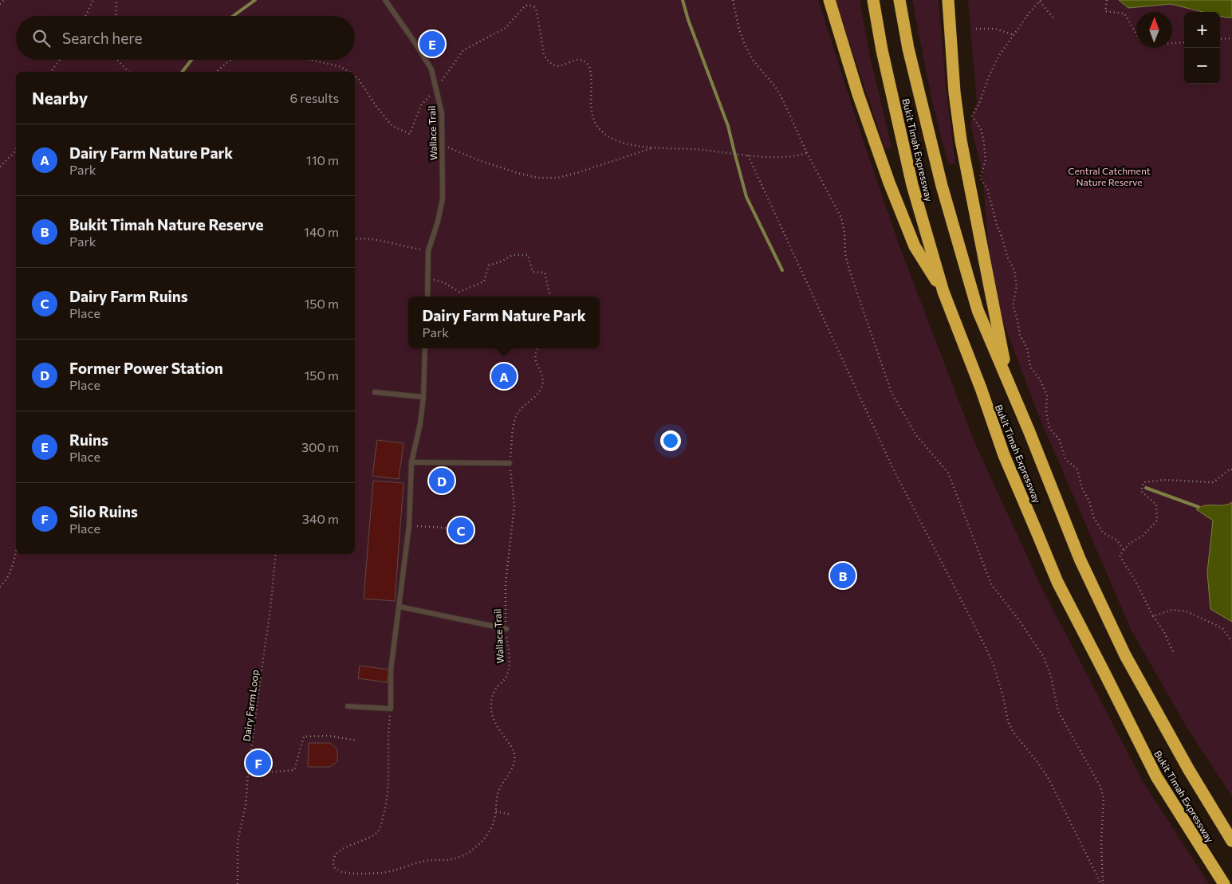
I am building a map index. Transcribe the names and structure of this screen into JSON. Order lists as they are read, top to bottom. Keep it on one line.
{"streets":{"highway":["Bukit Timah Expressway"],"lane":["Wallace Trail"],"path":["Dairy Farm Loop"]},"parks":["Central Catchment Nature Reserve"],"north":"top","page":{"map_buttons":["+","−"],"search":"Search here","pins":["E","A","D","C","B","F"],"heading":["Nearby","6 results"],"list":[{"mark":"A","name":"Dairy Farm Nature Park","note":"Park","value":"110 m"},{"mark":"B","name":"Bukit Timah Nature Reserve","note":"Park","value":"140 m"},{"mark":"C","name":"Dairy Farm Ruins","note":"Place","value":"150 m"},{"mark":"D","name":"Former Power Station","note":"Place","value":"150 m"},{"mark":"E","name":"Ruins","note":"Place","value":"300 m"},{"mark":"F","name":"Silo Ruins","note":"Place","value":"340 m"}],"popup":["Dairy Farm Nature Park","Park"]}}
